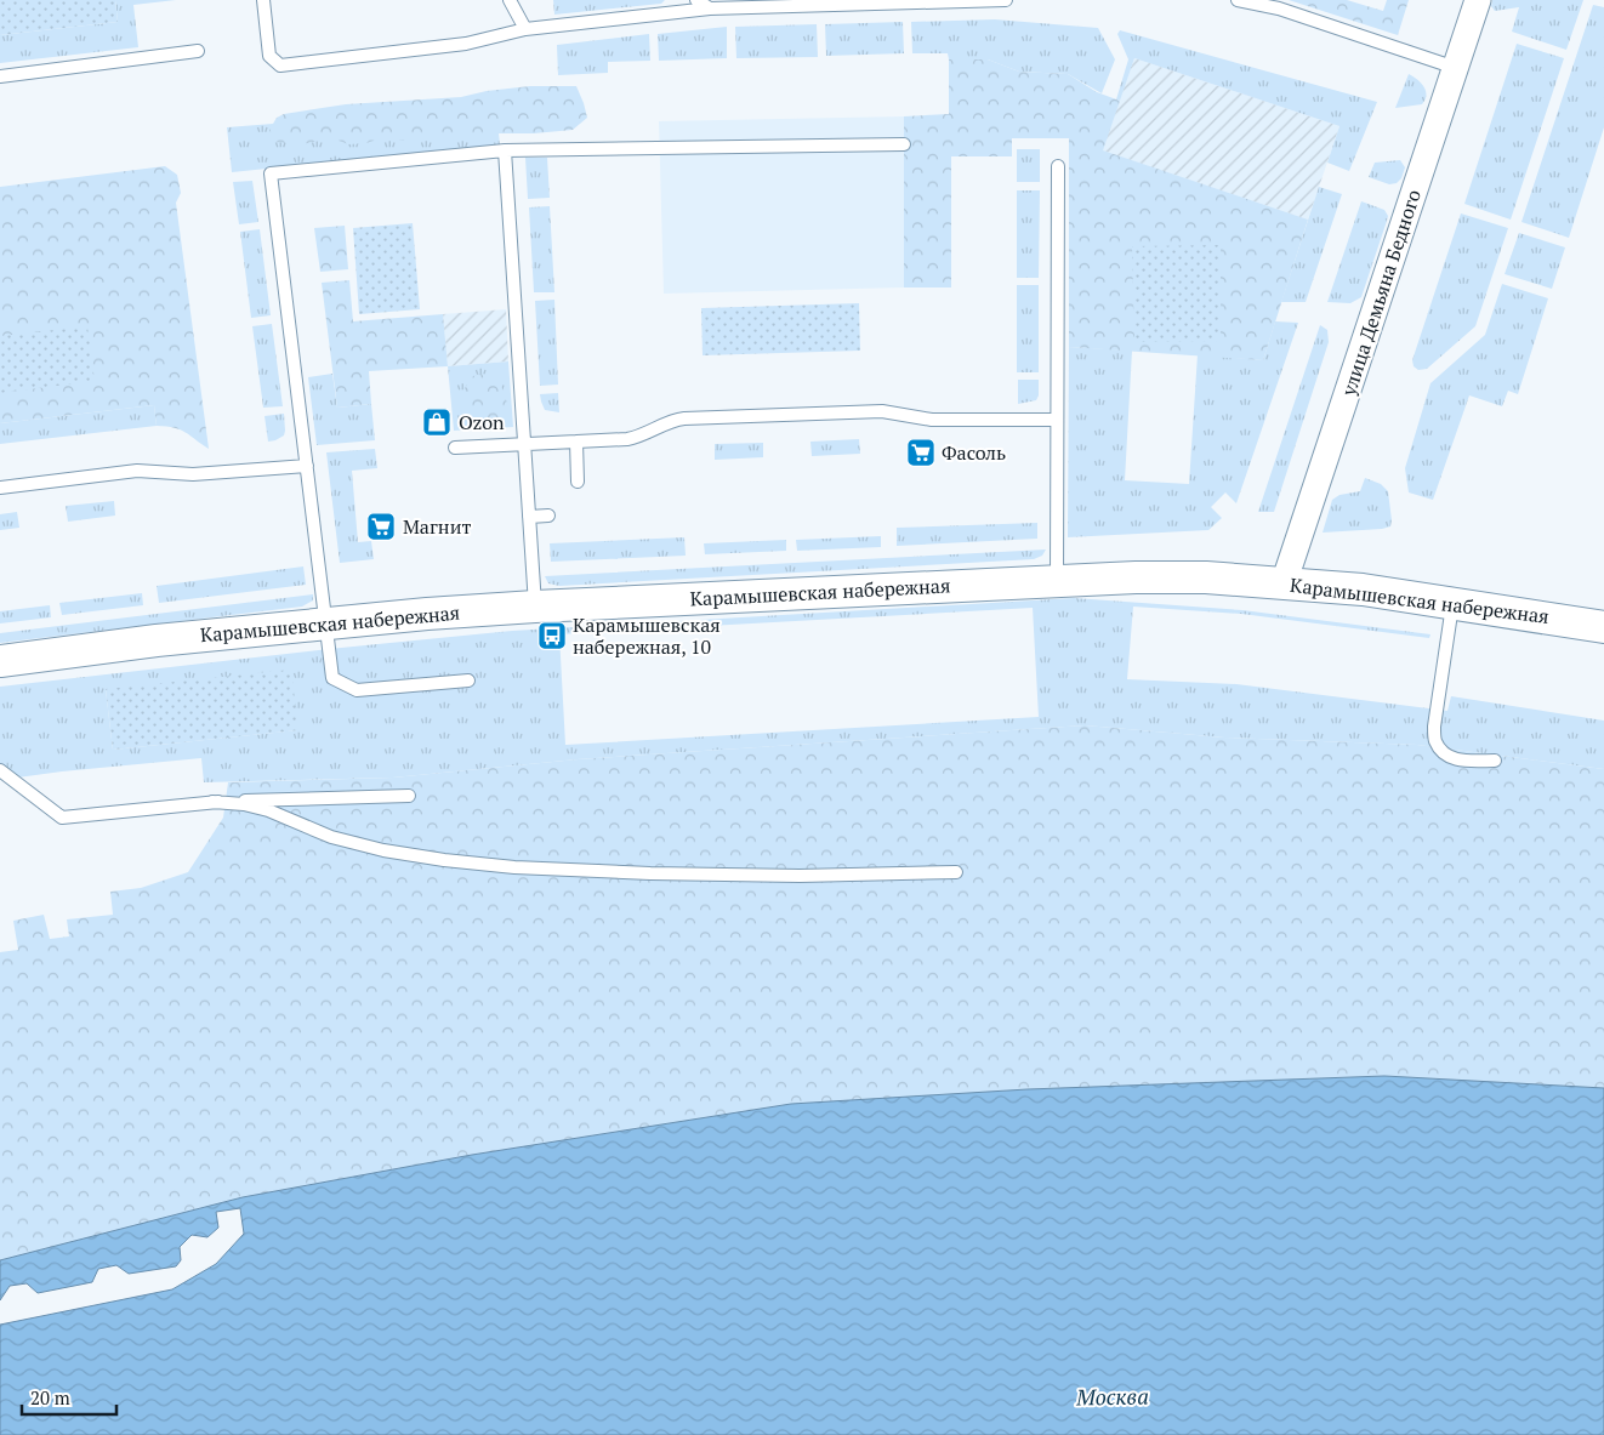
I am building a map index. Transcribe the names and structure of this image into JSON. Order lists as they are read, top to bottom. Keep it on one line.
{"streets":{"street":["улица Демьяна Бедного","Карамышевская набережная"]},"crossings":[["улица Демьяна Бедного","Карамышевская набережная"]],"water":["Москва"],"places":{"shop":["Ozon"],"supermarket":["Фасоль","Магнит"],"bus stop":["Карамышевская набережная, 10"]},"scale_bar":"20 m"}
